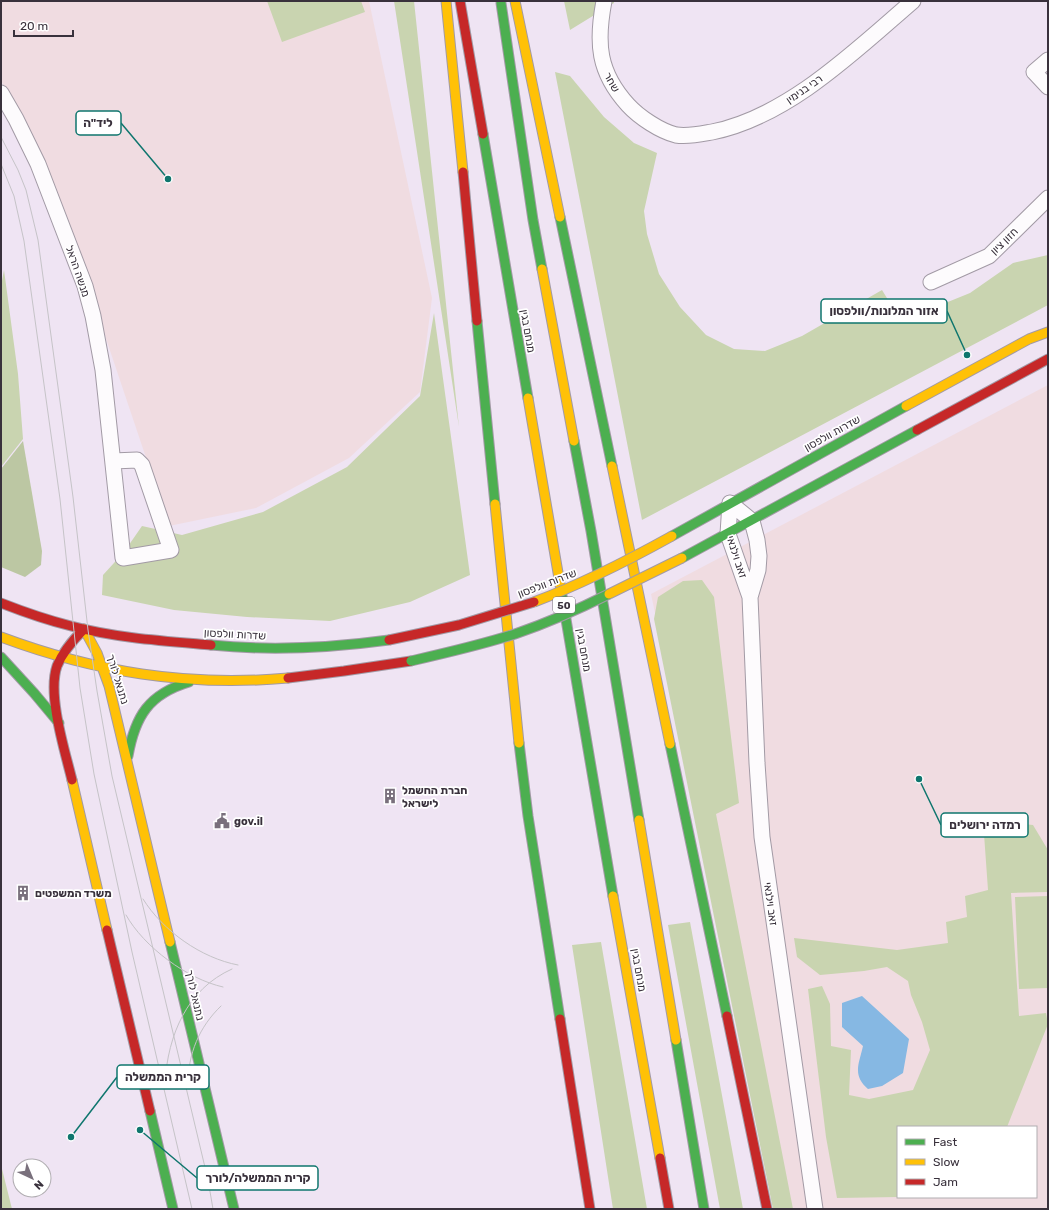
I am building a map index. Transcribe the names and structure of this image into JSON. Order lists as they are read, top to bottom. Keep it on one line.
{"streets":{"main road":["מנחם בגין","שדרות וולפסון","50","נתנאל לורך"],"street":["שחר","רבי בנימין","חזון ציון","מנשה הראל","זאב וילנאי"]},"crossings":[["שחר","רבי בנימין"],["שדרות וולפסון","זאב וילנאי"],["שדרות וולפסון","נתנאל לורך"]],"places":{"other":["ליד\"ה","אזור המלונות/וולפסון","רמדה ירושלים","קרית הממשלה/לורך","קרית הממשלה"],"building":["חברת החשמל לישראל","משרד המשפטים"],"public building":["gov.il"]},"legend":["Fast","Slow","Jam"],"scale_bar":"20 m","north":"bottom right"}
